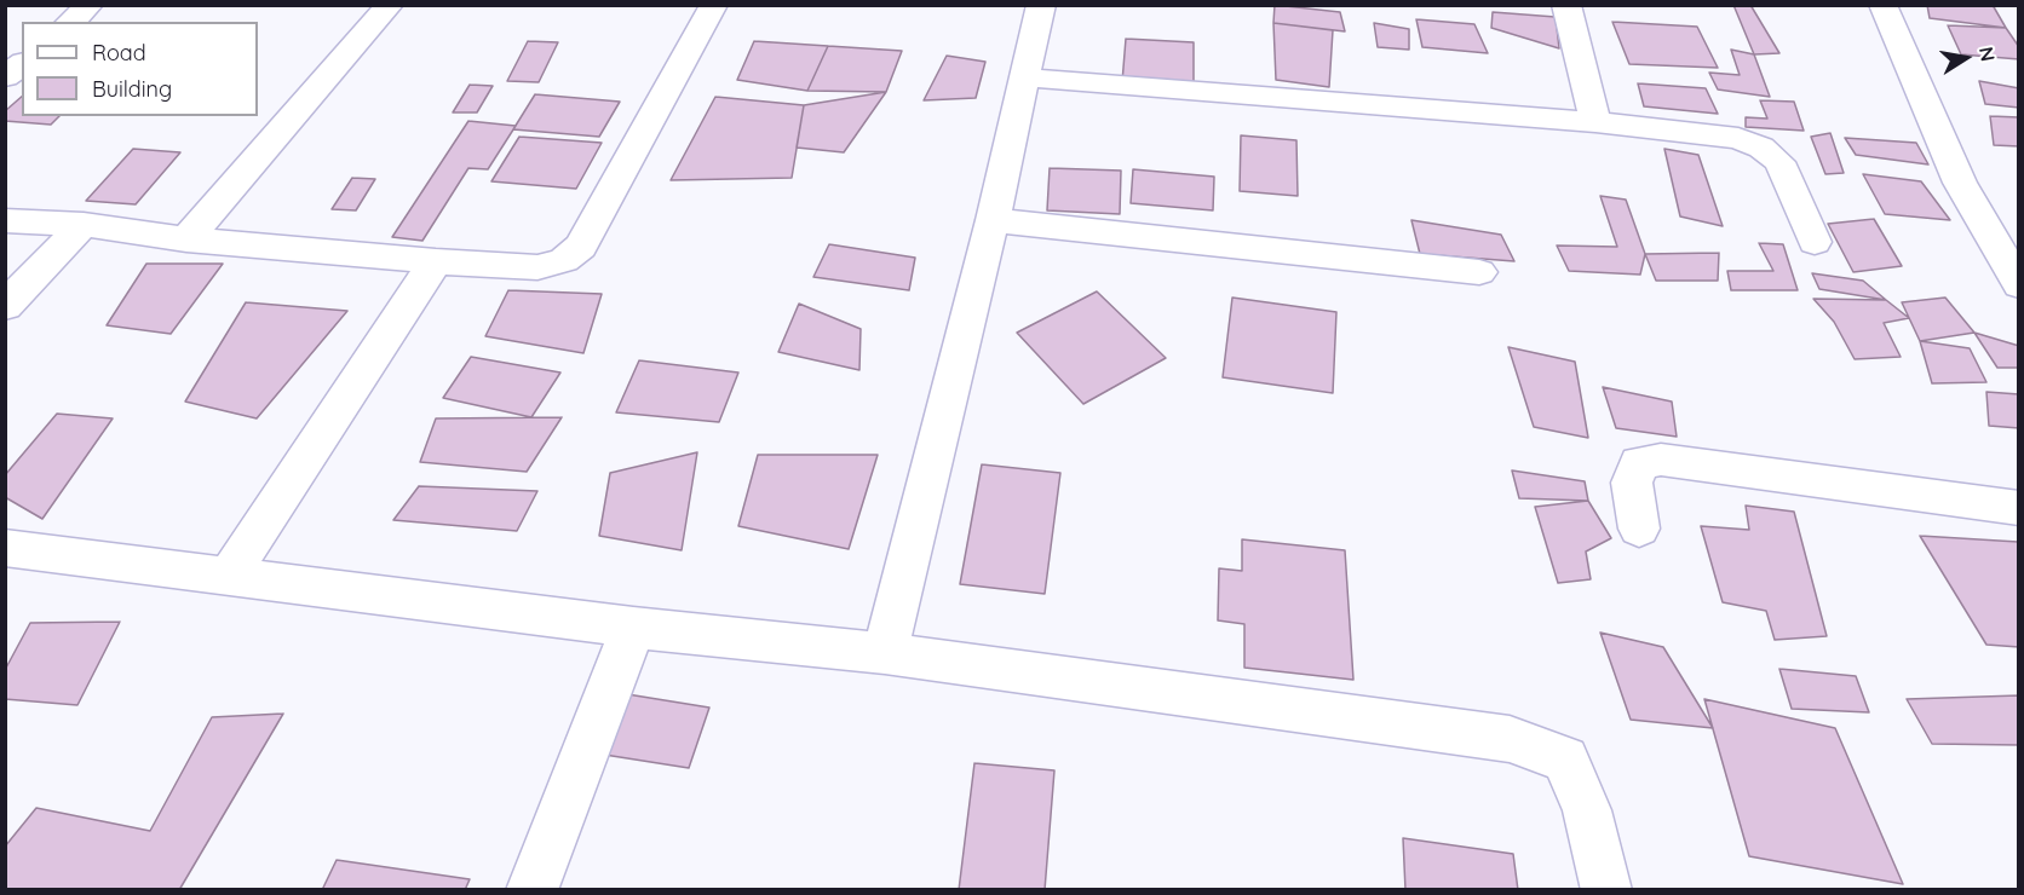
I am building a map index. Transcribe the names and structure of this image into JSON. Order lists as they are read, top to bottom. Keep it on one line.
{"legend":["Road","Building"],"north":"right"}
